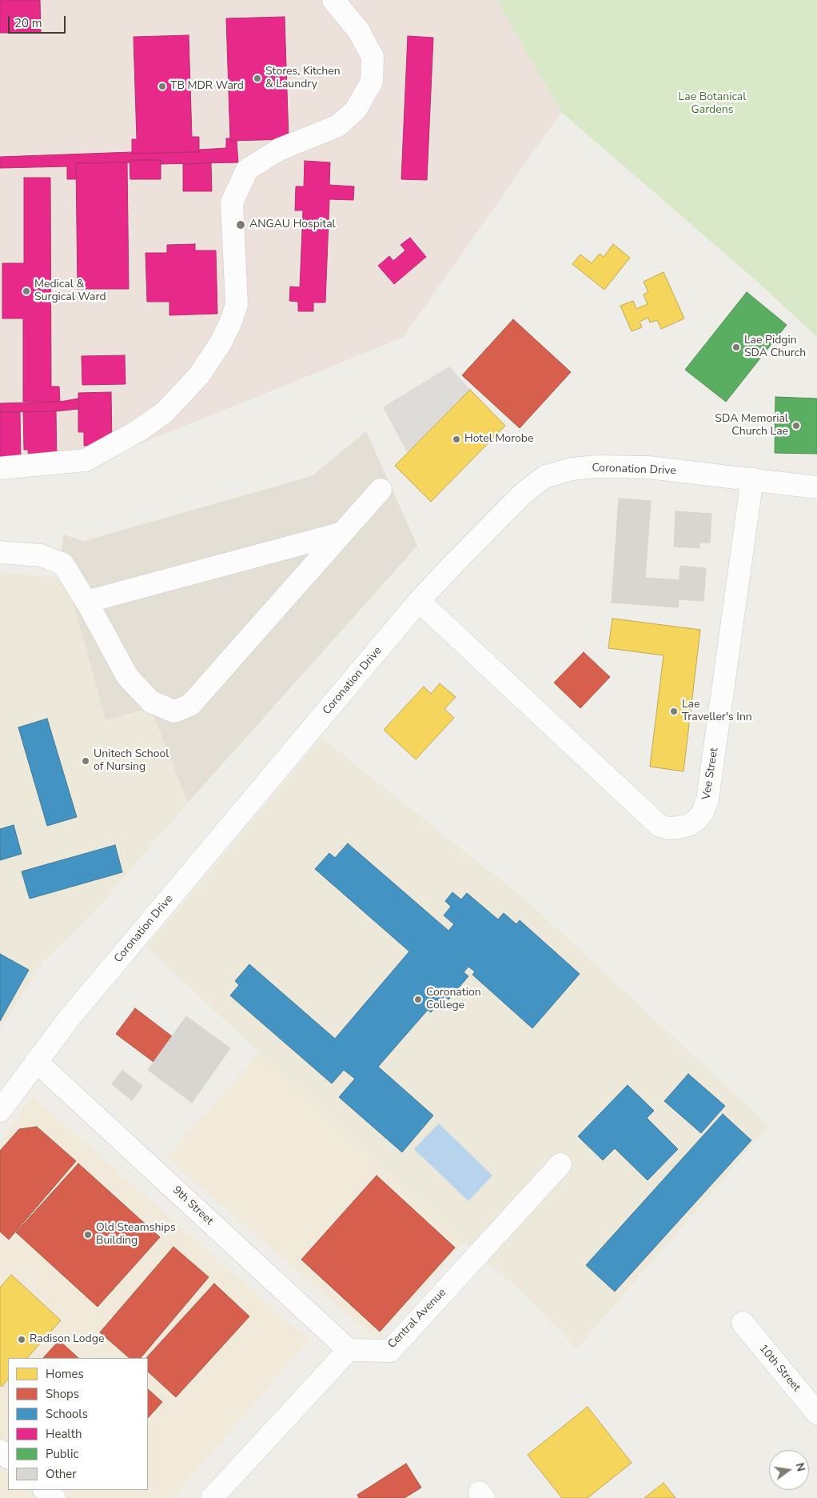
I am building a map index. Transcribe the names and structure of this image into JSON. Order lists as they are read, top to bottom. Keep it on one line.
{"streets":{"street":["Coronation Drive","Vee Street","9th Street","Central Avenue","10th Street"]},"crossings":[["Coronation Drive","Vee Street"],["Coronation Drive","9th Street"],["9th Street","Central Avenue"]],"parks":["Lae Botanical Gardens"],"places":["Stores, Kitchen & Laundry","TB MDR Ward","ANGAU Hospital","Medical & Surgical Ward","Lae Pidgin SDA Church","SDA Memorial Church Lae","Hotel Morobe","Lae Traveller's Inn","Unitech School of Nursing","Coronation College","Old Steamships Building","Radison Lodge"],"legend":["Homes","Shops","Schools","Health","Public","Other"],"scale_bar":"20 m","north":"right"}
